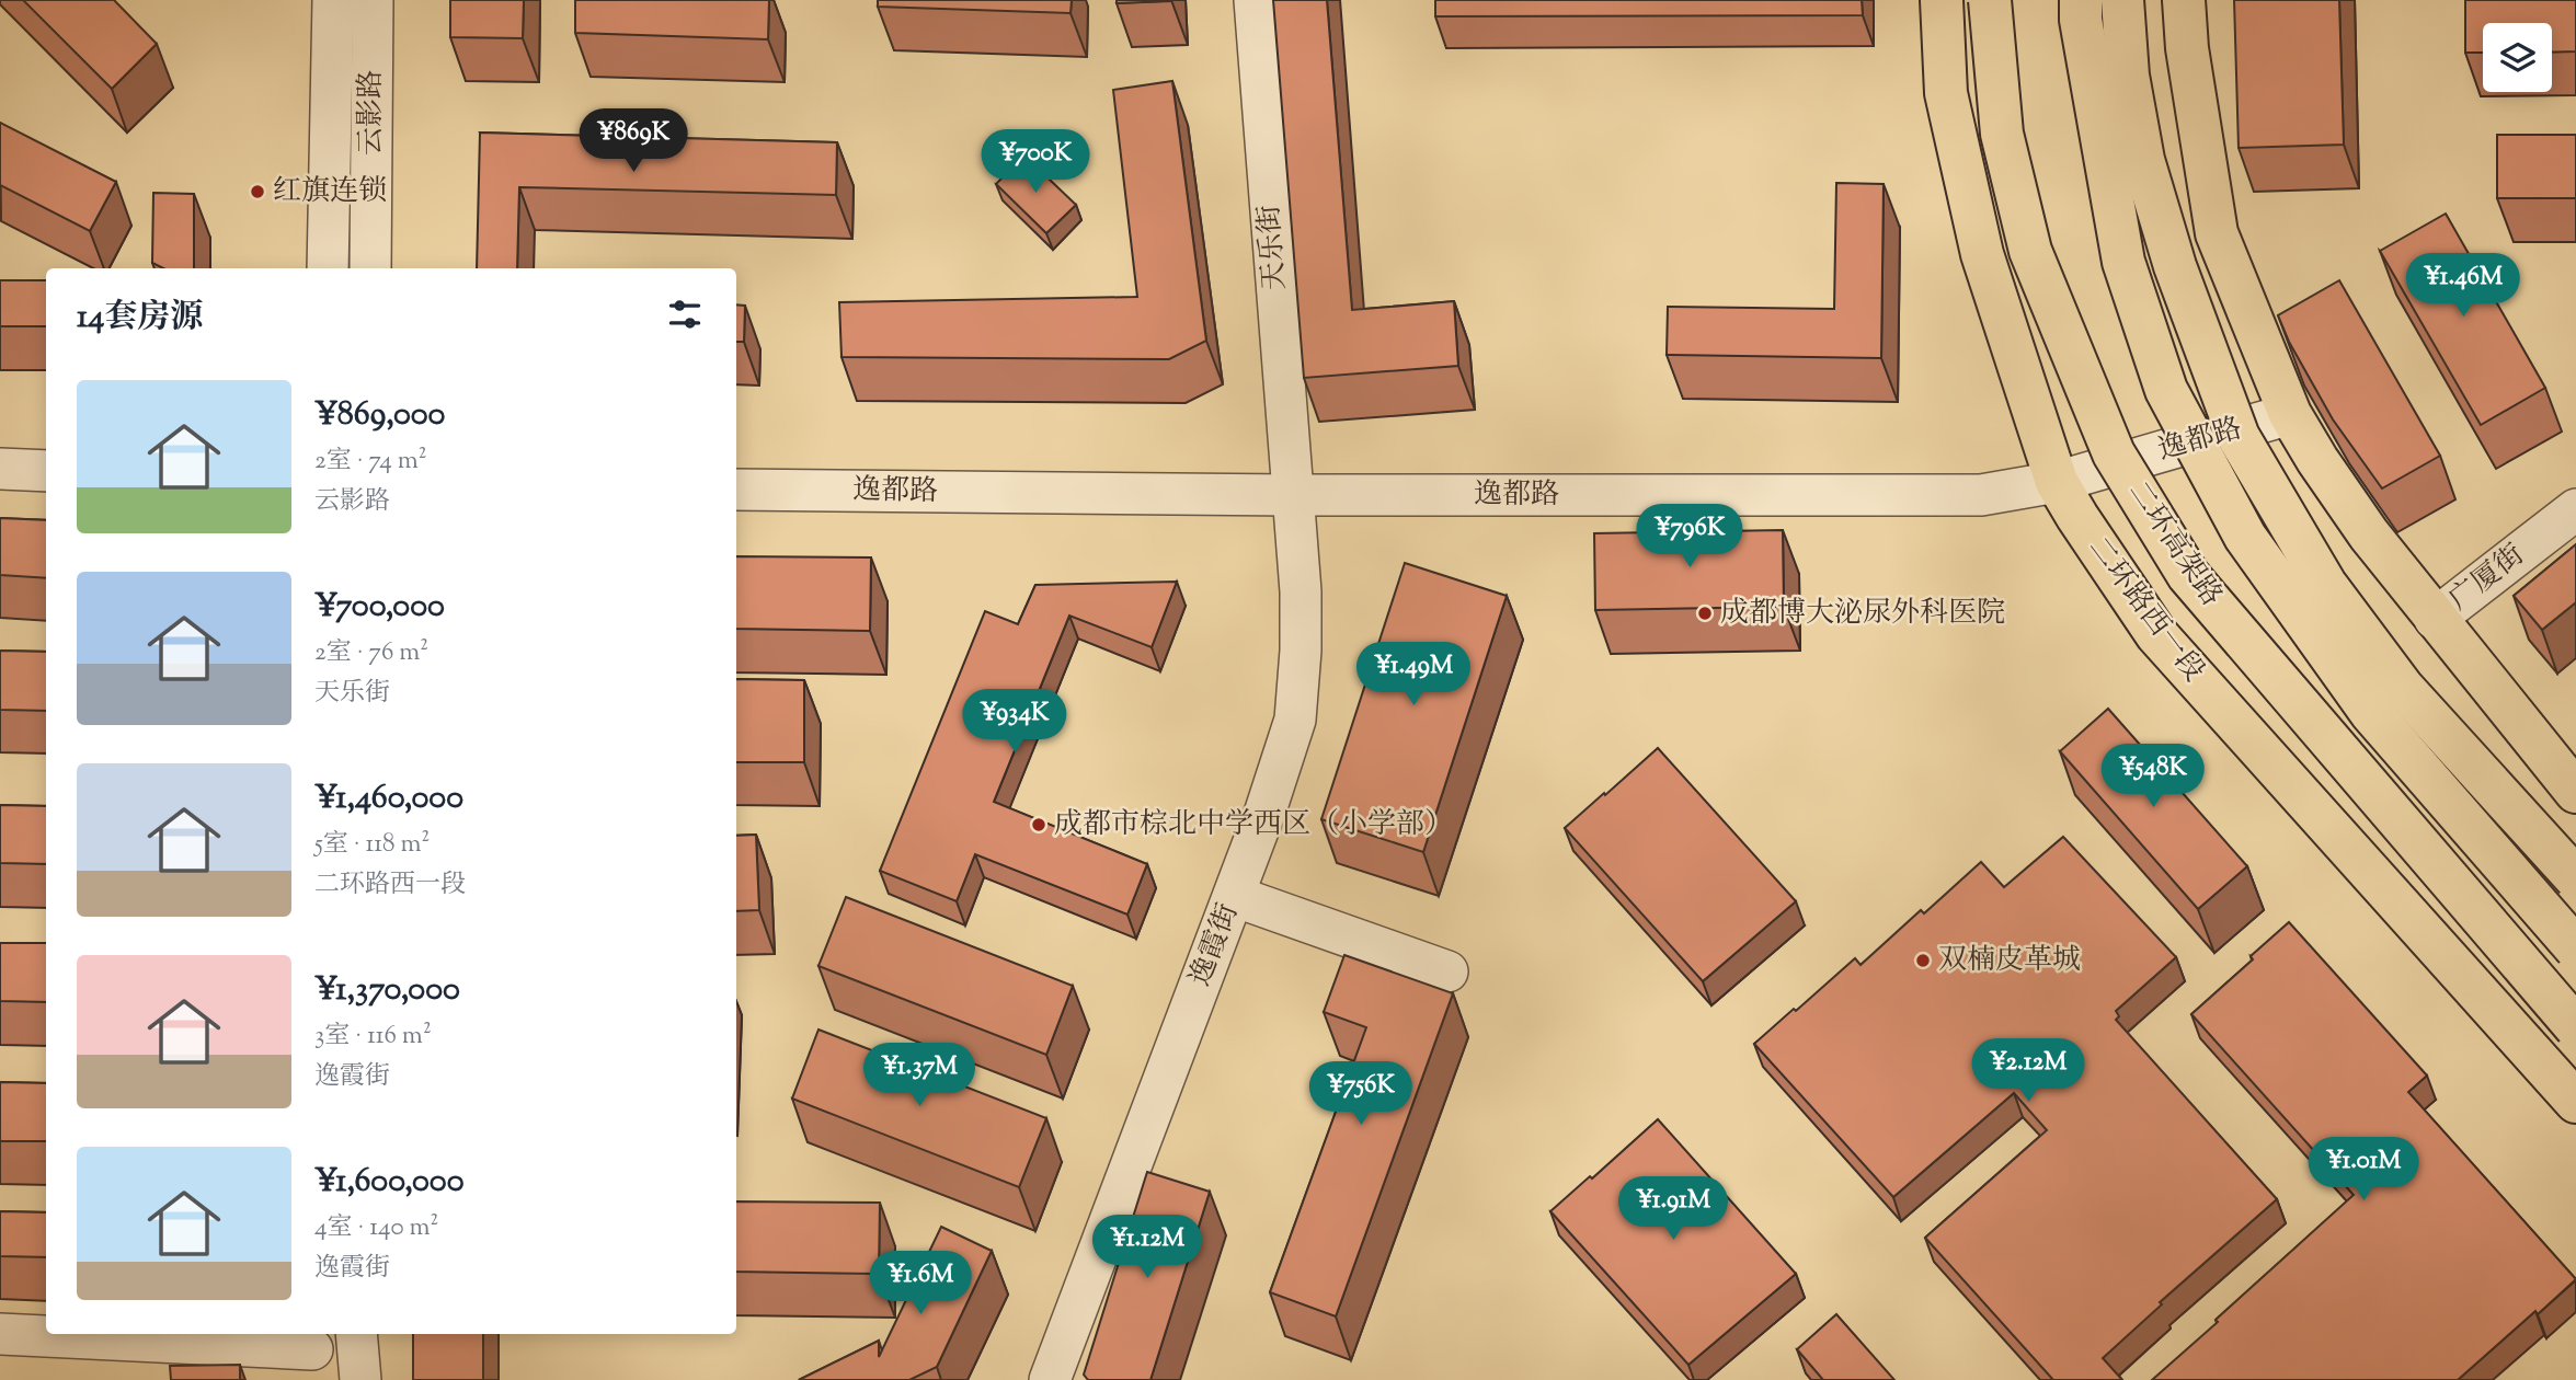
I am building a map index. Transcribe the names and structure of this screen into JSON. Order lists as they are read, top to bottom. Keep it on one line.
{"streets":{"main road":["二环高架路","二环路西一段"],"street":["云影路","天乐街","逸都路","广厦街","逸霞街"]},"crossings":[["天乐街","逸都路"],["天乐街","逸霞街"],["逸都路","二环路西一段"],["逸都路","逸霞街"]],"places":["红旗连锁","成都博大泌尿外科医院","成都市棕北中学西区（小学部）","双楠皮革城"],"page":{"price":["¥869K","¥700K","¥1.46M","¥796K","¥1.49M","¥934K","¥548K","¥2.12M","¥1.37M","¥756K","¥1.01M","¥1.91M","¥1.12M","¥1.6M"],"heading":"14套房源","list":[{"name":"¥869,000","note":"2室 · 74 m² · 云影路"},{"name":"¥700,000","note":"2室 · 76 m² · 天乐街"},{"name":"¥1,460,000","note":"5室 · 118 m² · 二环路西一段"},{"name":"¥1,370,000","note":"3室 · 116 m² · 逸霞街"},{"name":"¥1,600,000","note":"4室 · 140 m² · 逸霞街"}]}}
